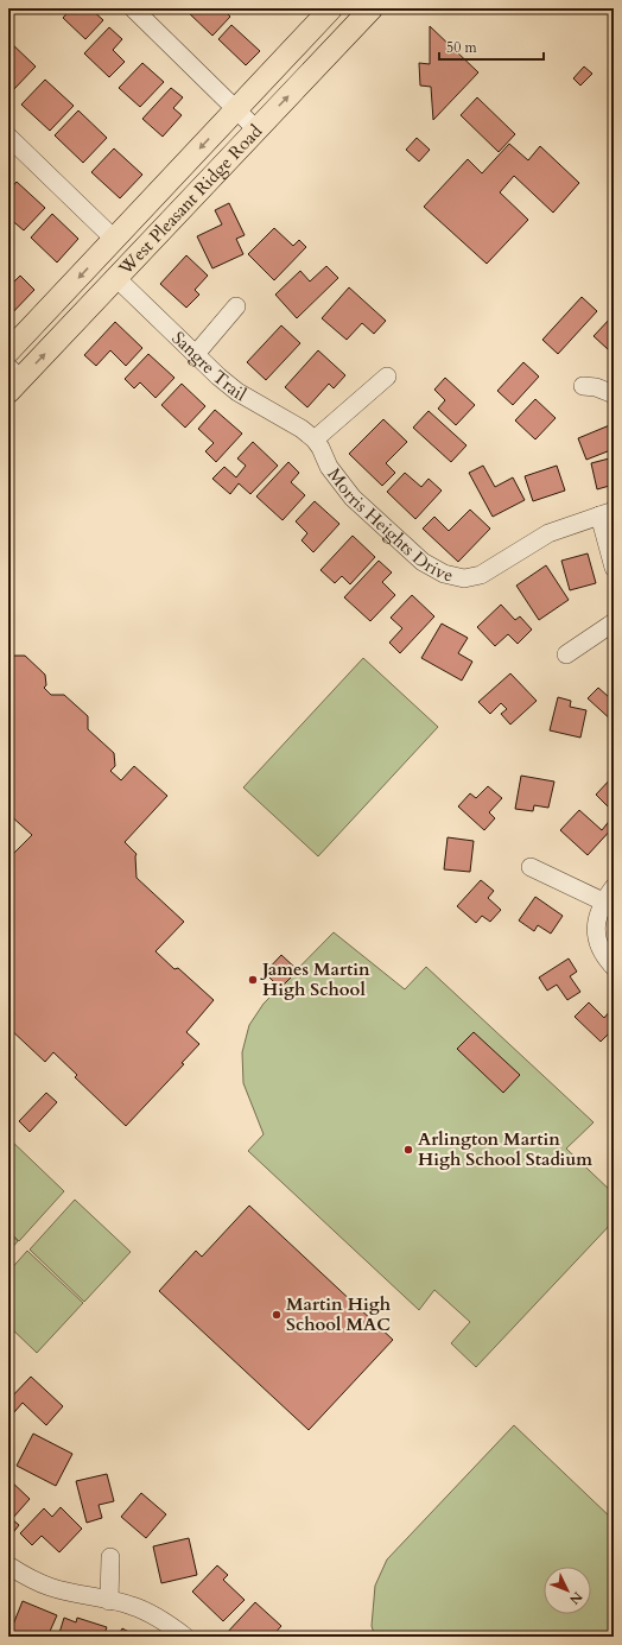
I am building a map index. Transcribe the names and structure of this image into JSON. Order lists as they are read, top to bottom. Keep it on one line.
{"streets":{"main road":["West Pleasant Ridge Road"],"street":["Sangre Trail","Morris Heights Drive"]},"crossings":[["West Pleasant Ridge Road","Sangre Trail"],["Sangre Trail","Morris Heights Drive"]],"places":["James Martin High School","Arlington Martin High School Stadium","Martin High School MAC"],"scale_bar":"50 m","north":"bottom right"}
